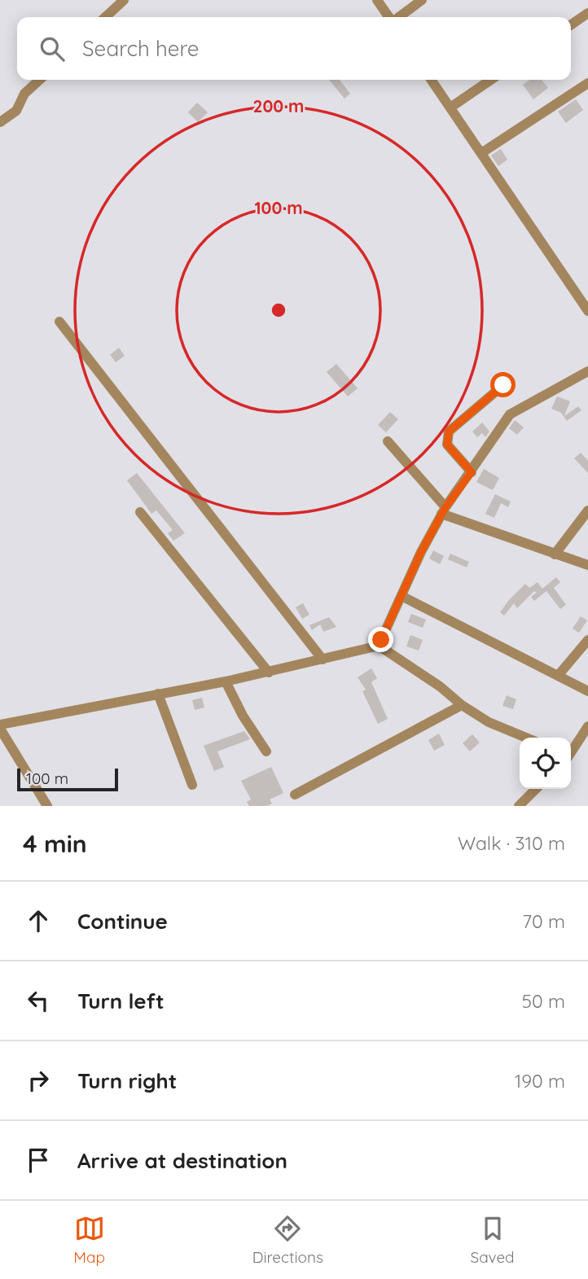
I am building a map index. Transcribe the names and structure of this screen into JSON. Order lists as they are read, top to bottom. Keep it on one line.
{"scale_bar":"100 m","page":{"search":"Search here","scale":"100 m","heading":["4 min","Walk · 310 m"],"list":[["Continue","70 m"],["Turn left","50 m"],["Turn right","190 m"],"Arrive at destination"],"nav":["Map","Directions","Saved"]},"rings":["200 m","100 m"]}
